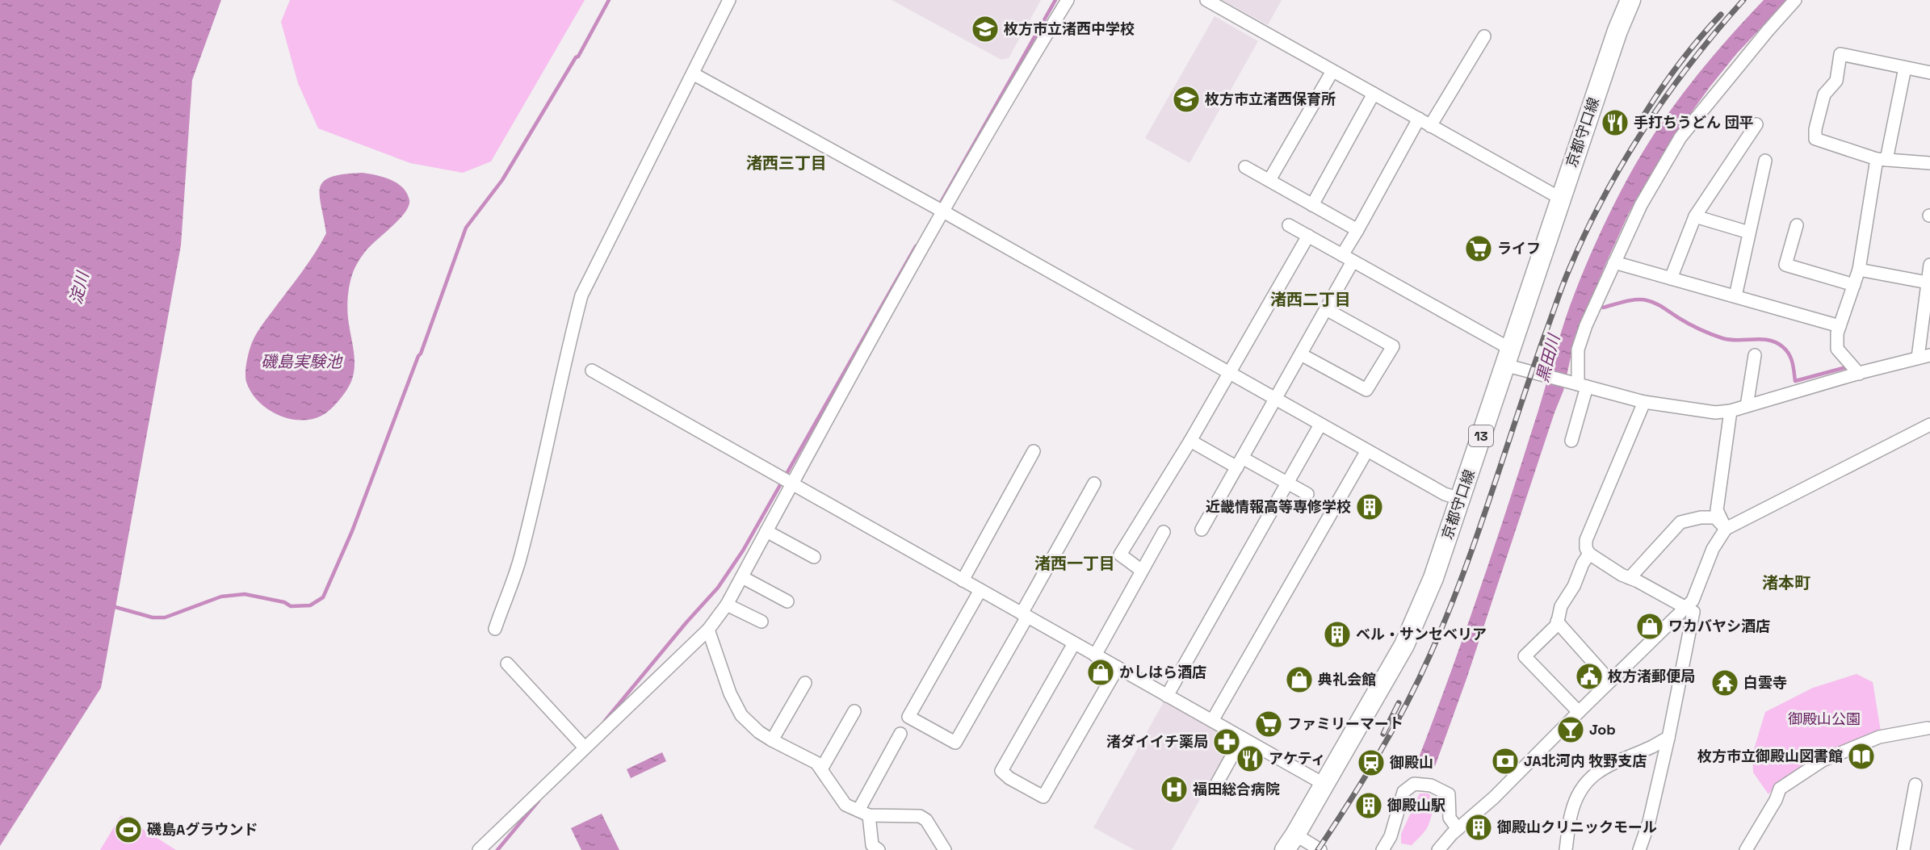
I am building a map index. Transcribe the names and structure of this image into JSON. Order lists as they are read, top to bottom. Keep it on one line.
{"streets":{"main road":["京都守口線","13"]},"districts":["渚西三丁目","渚西二丁目","渚西一丁目","渚本町"],"water":["淀川","黒田川","磯島実験池"],"parks":["御殿山公園"],"places":{"school or university":["枚方市立渚西中学校","枚方市立渚西保育所"],"restaurant":["手打ちうどん 団平","アケティ"],"supermarket":["ライフ","ファミリーマート"],"building":["近畿情報高等専修学校","ベル・サンセベリア","御殿山駅","御殿山クリニックモール"],"shop":["ワカバヤシ酒店","かしはら酒店","典礼会館"],"public building":["枚方渚郵便局"],"temple":["白雲寺"],"bar":["Job"],"pharmacy":["渚ダイイチ薬局"],"library":["枚方市立御殿山図書館"],"bank":["JA北河内 牧野支店"],"station":["御殿山"],"hospital":["福田総合病院"],"sports":["磯島Aグラウンド"]}}
